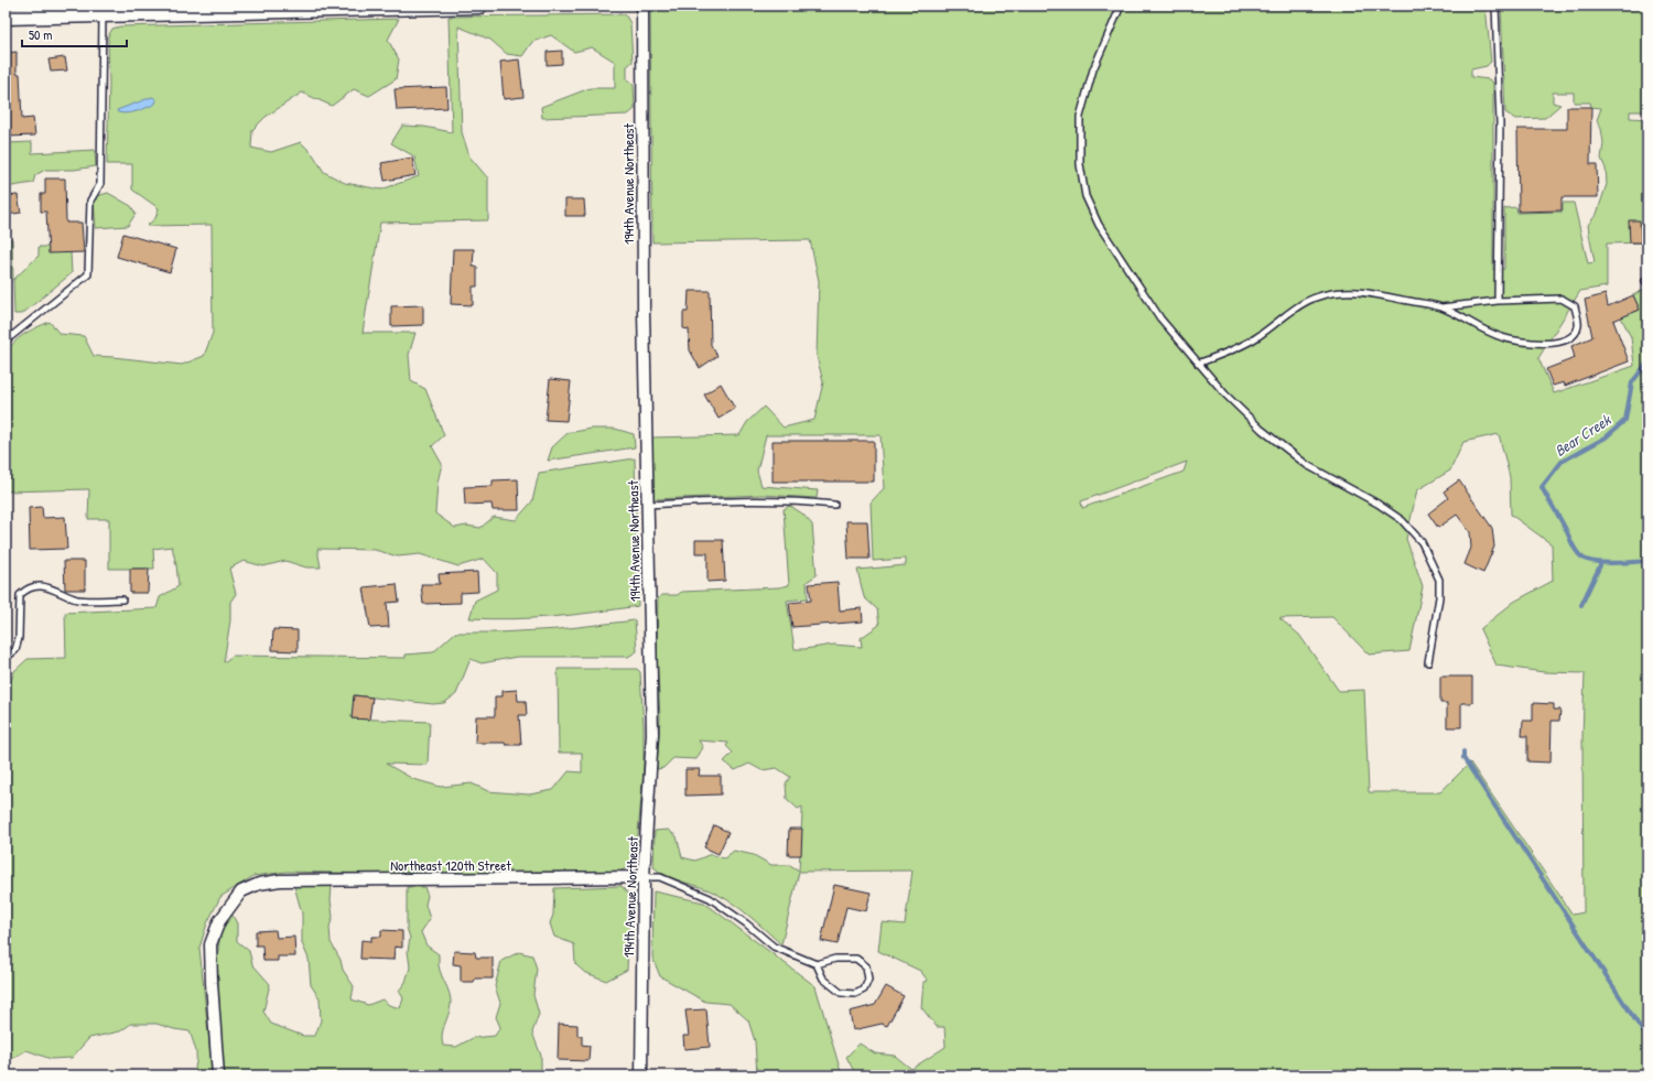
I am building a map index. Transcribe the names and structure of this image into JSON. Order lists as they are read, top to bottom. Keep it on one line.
{"streets":{"street":["194th Avenue Northeast","Northeast 120th Street"]},"crossings":[["194th Avenue Northeast","Northeast 120th Street"]],"water":["Bear Creek"],"scale_bar":"50 m"}
